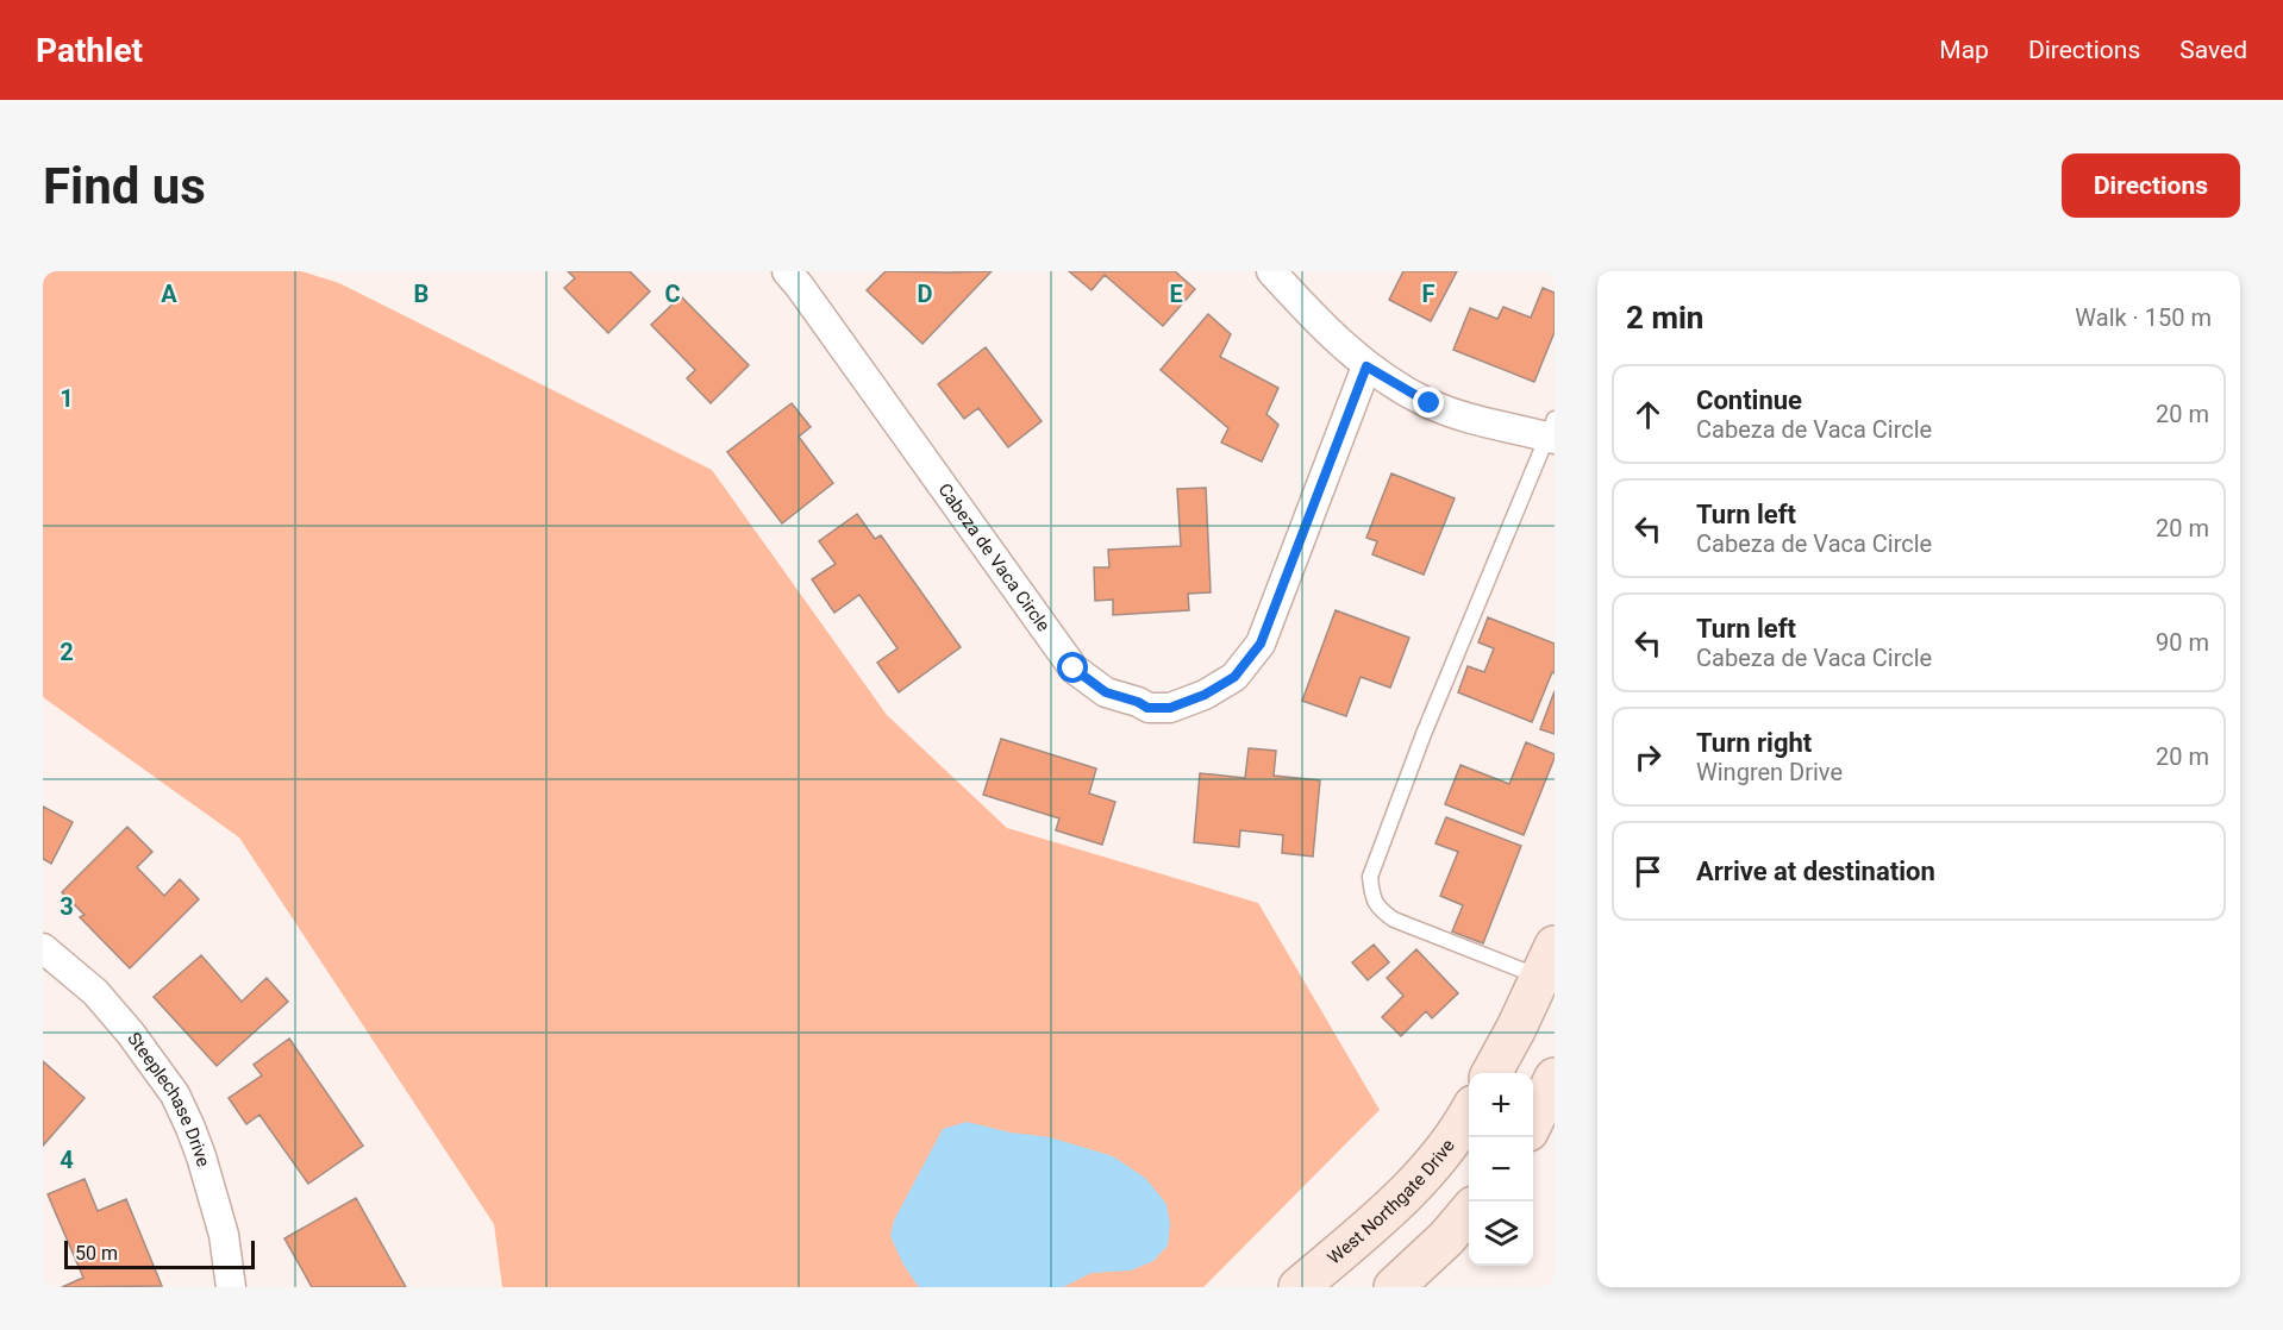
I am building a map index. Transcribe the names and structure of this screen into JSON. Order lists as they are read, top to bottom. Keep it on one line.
{"streets":{"main road":["West Northgate Drive"],"street":["Cabeza de Vaca Circle","Steeplechase Drive"]},"scale_bar":"50 m","page":{"header":"Pathlet","nav":["Map","Directions","Saved"],"buttons":"Directions","title":"Find us","heading":["2 min","Walk · 150 m"],"list":[["Continue","Cabeza de Vaca Circle","20 m"],["Turn left","Cabeza de Vaca Circle","20 m"],["Turn left","Cabeza de Vaca Circle","90 m"],["Turn right","Wingren Drive","20 m"],"Arrive at destination"],"map_buttons":["+","−"],"scale":"50 m"},"grid":{"columns":["A","B","C","D","E","F"],"rows":["1","2","3","4"]}}
